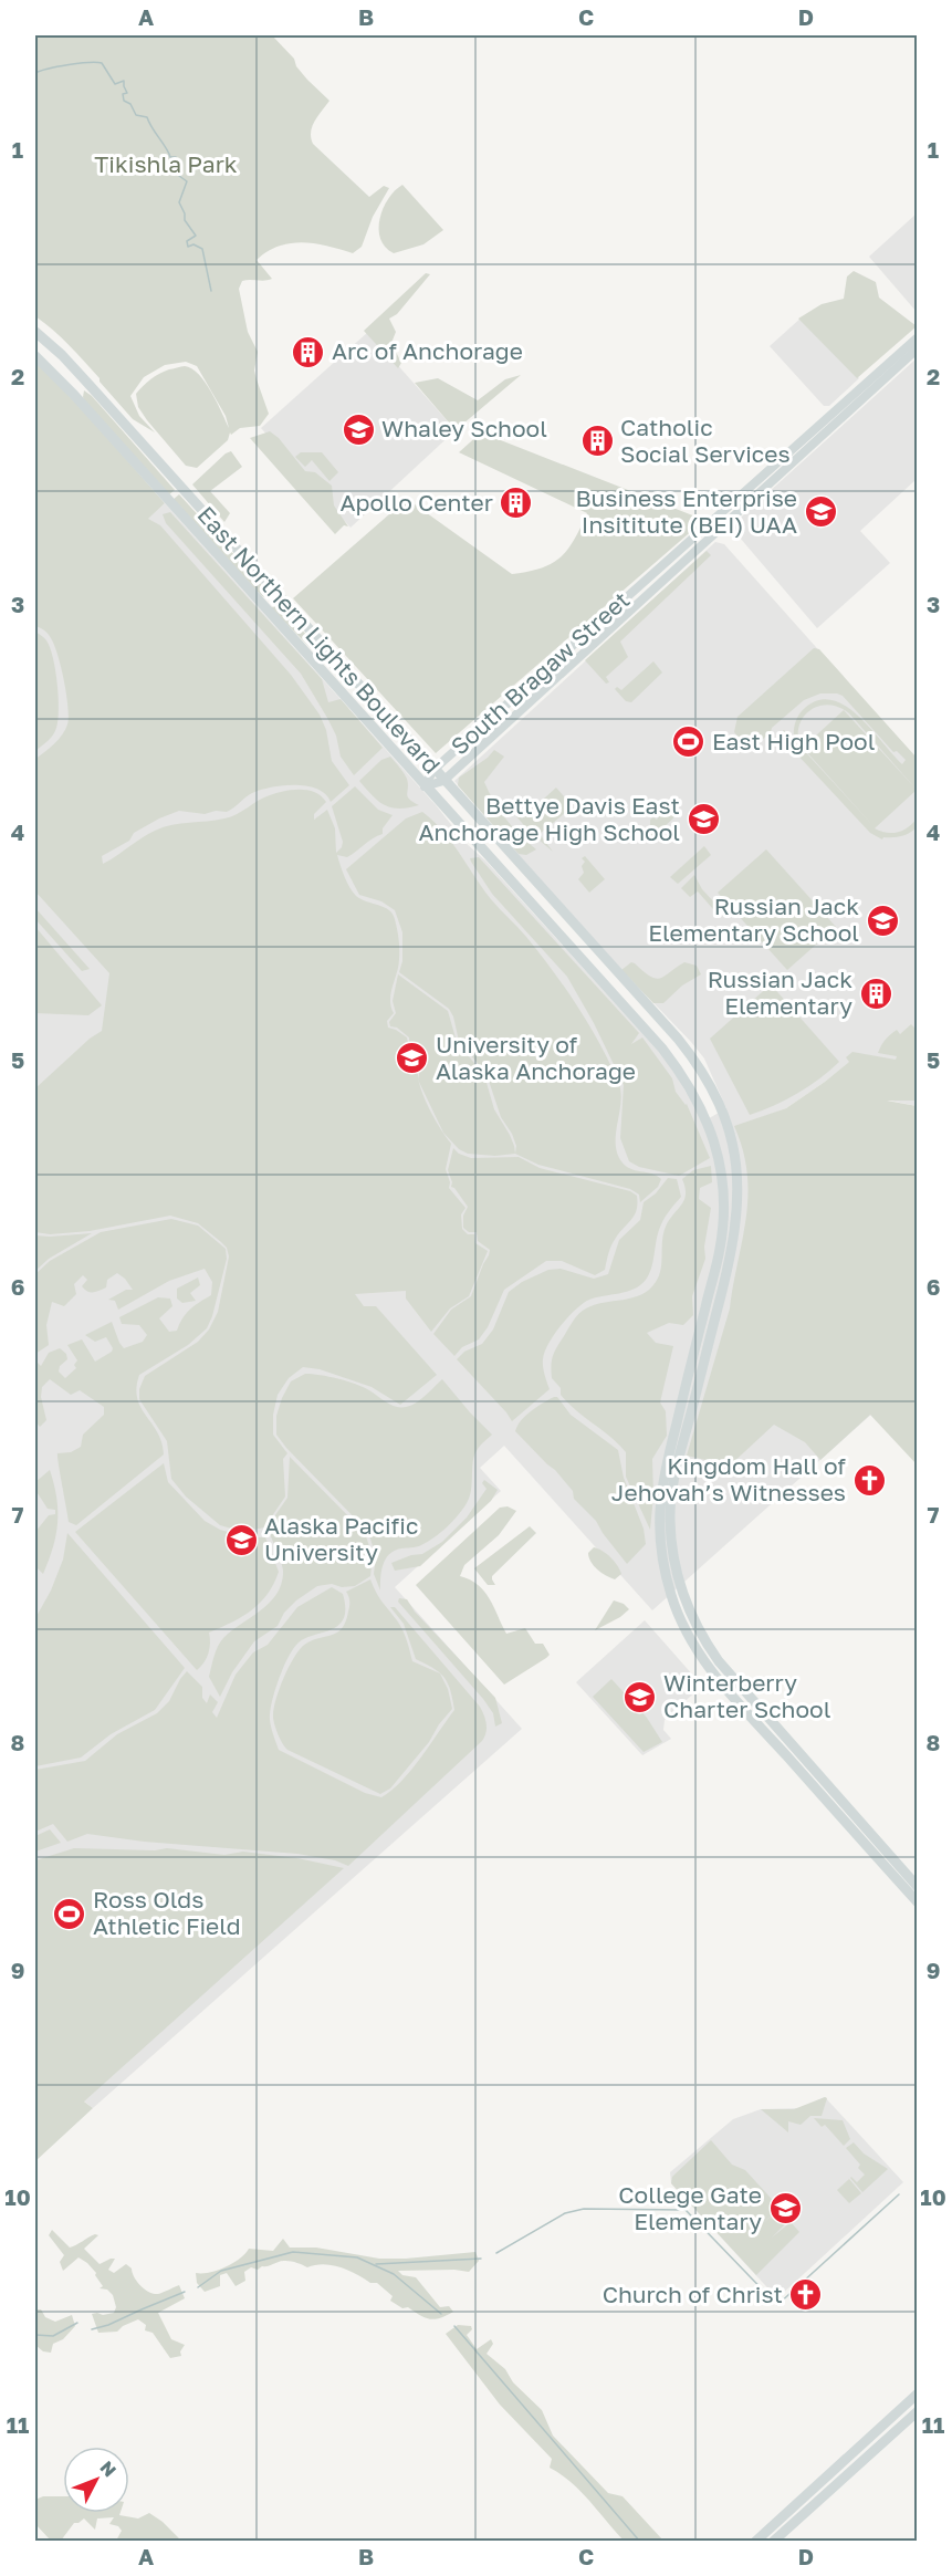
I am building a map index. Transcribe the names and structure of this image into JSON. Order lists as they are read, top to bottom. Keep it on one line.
{"streets":{"main road":["East Northern Lights Boulevard","South Bragaw Street"]},"crossings":[["East Northern Lights Boulevard","South Bragaw Street"]],"parks":["Tikishla Park"],"places":{"building":["Arc of Anchorage","Catholic Social Services","Apollo Center","Russian Jack Elementary"],"school or university":["Whaley School","Business Enterprise Insititute (BEI) UAA","Bettye Davis East Anchorage High School","Russian Jack Elementary School","University of Alaska Anchorage","Alaska Pacific University","Winterberry Charter School","College Gate Elementary"],"sports":["East High Pool","Ross Olds Athletic Field"],"church":["Kingdom Hall of Jehovah’s Witnesses","Church of Christ"]},"north":"top right","grid":{"columns":["A","B","C","D"],"rows":["1","2","3","4","5","6","7","8","9","10","11"]}}
